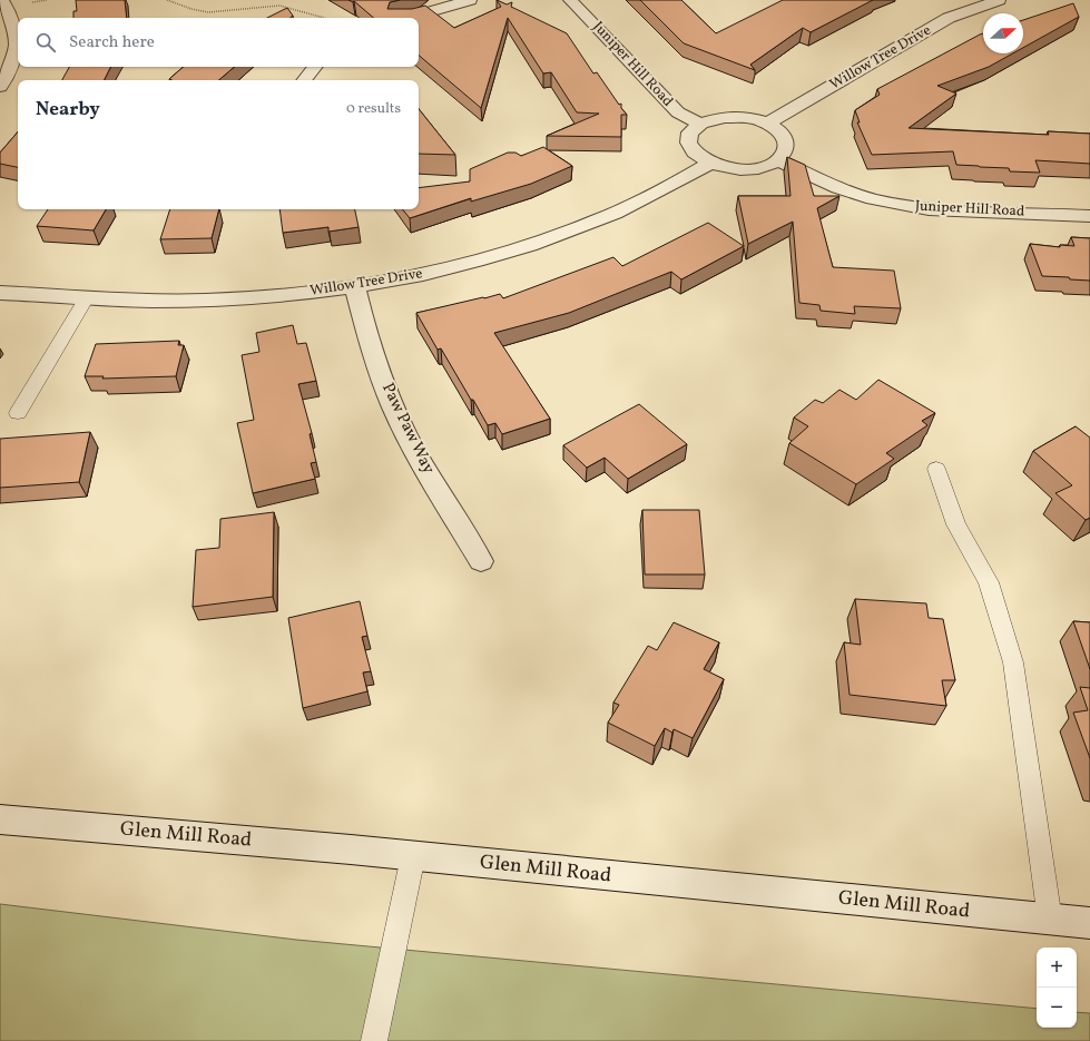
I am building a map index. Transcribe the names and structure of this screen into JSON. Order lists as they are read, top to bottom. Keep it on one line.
{"streets":{"street":["Willow Tree Drive","Juniper Hill Road","Paw Paw Way","Glen Mill Road"]},"crossings":[["Willow Tree Drive","Paw Paw Way"]],"north":"right","page":{"search":"Search here","heading":["Nearby","0 results"],"map_buttons":["+","−"]}}
